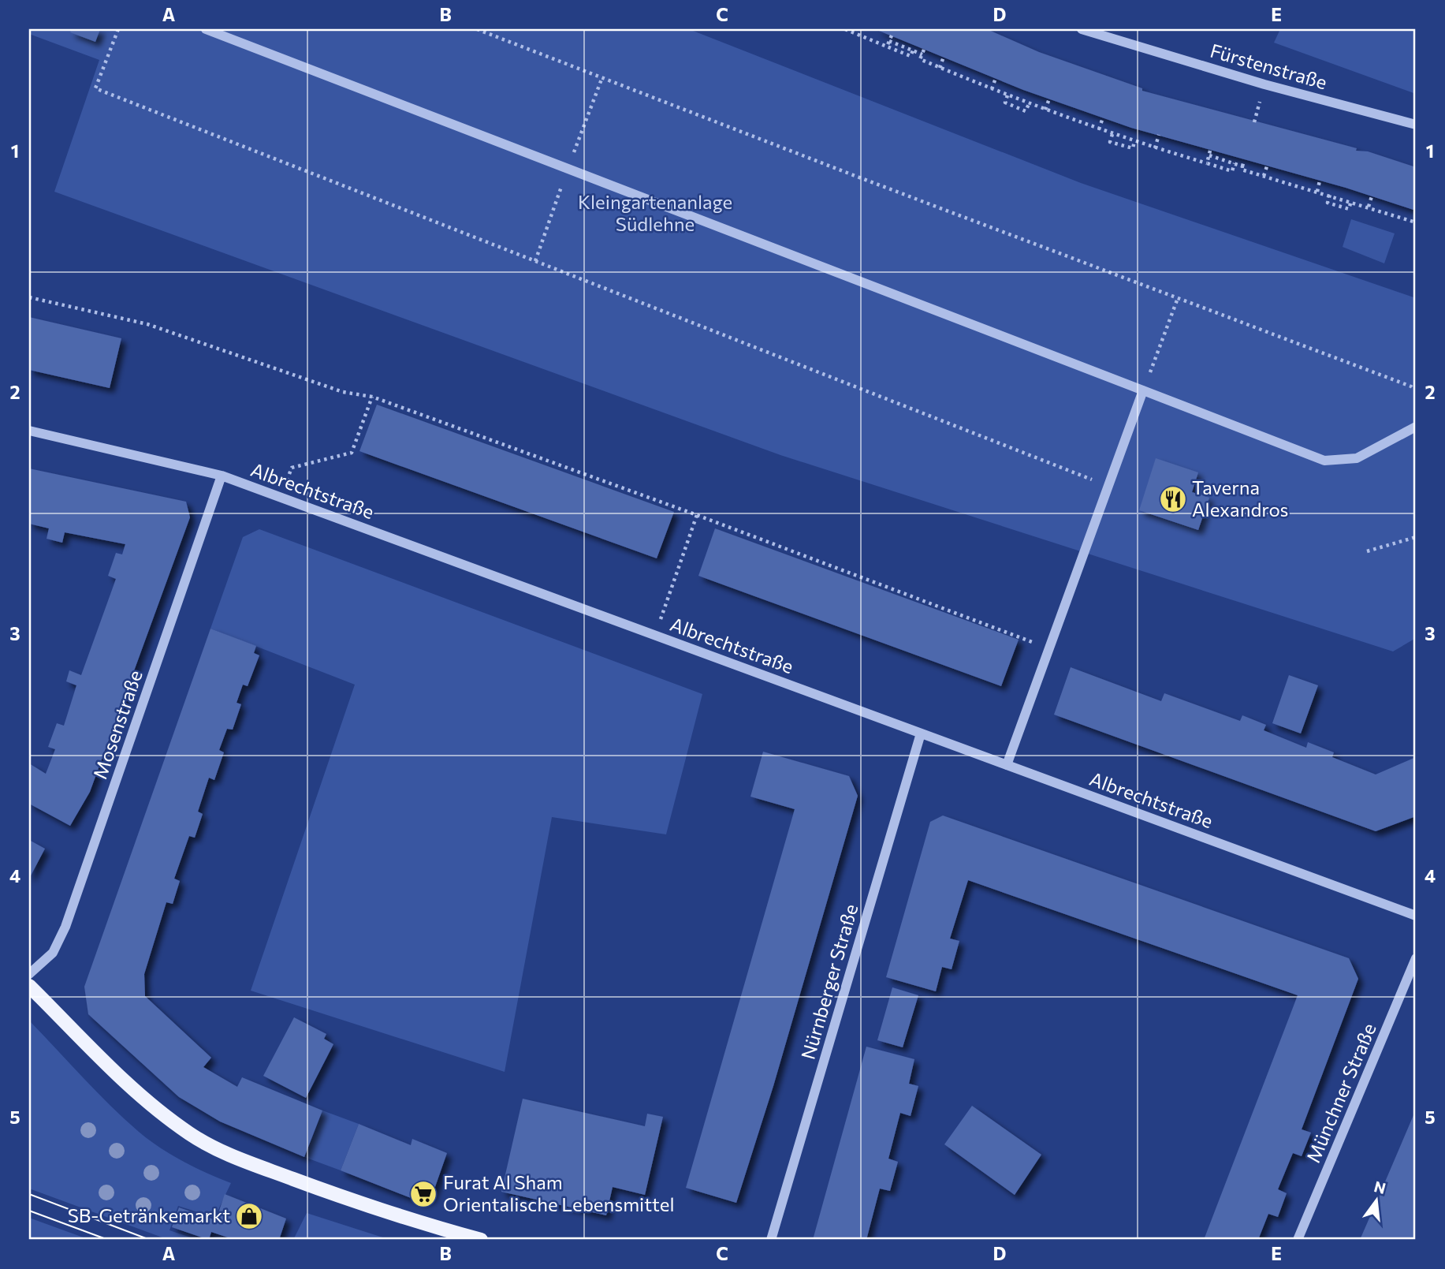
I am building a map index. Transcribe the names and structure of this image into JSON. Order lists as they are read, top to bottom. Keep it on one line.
{"streets":{"street":["Fürstenstraße","Albrechtstraße","Mosenstraße","Nürnberger Straße","Münchner Straße"]},"crossings":[["Albrechtstraße","Mosenstraße"],["Albrechtstraße","Nürnberger Straße"]],"parks":["Kleingartenanlage Südlehne"],"places":{"restaurant":["Taverna Alexandros"],"supermarket":["Furat Al Sham Orientalische Lebensmittel"],"shop":["SB-Getränkemarkt"]},"north":"top","grid":{"columns":["A","B","C","D","E"],"rows":["1","2","3","4","5"]}}
